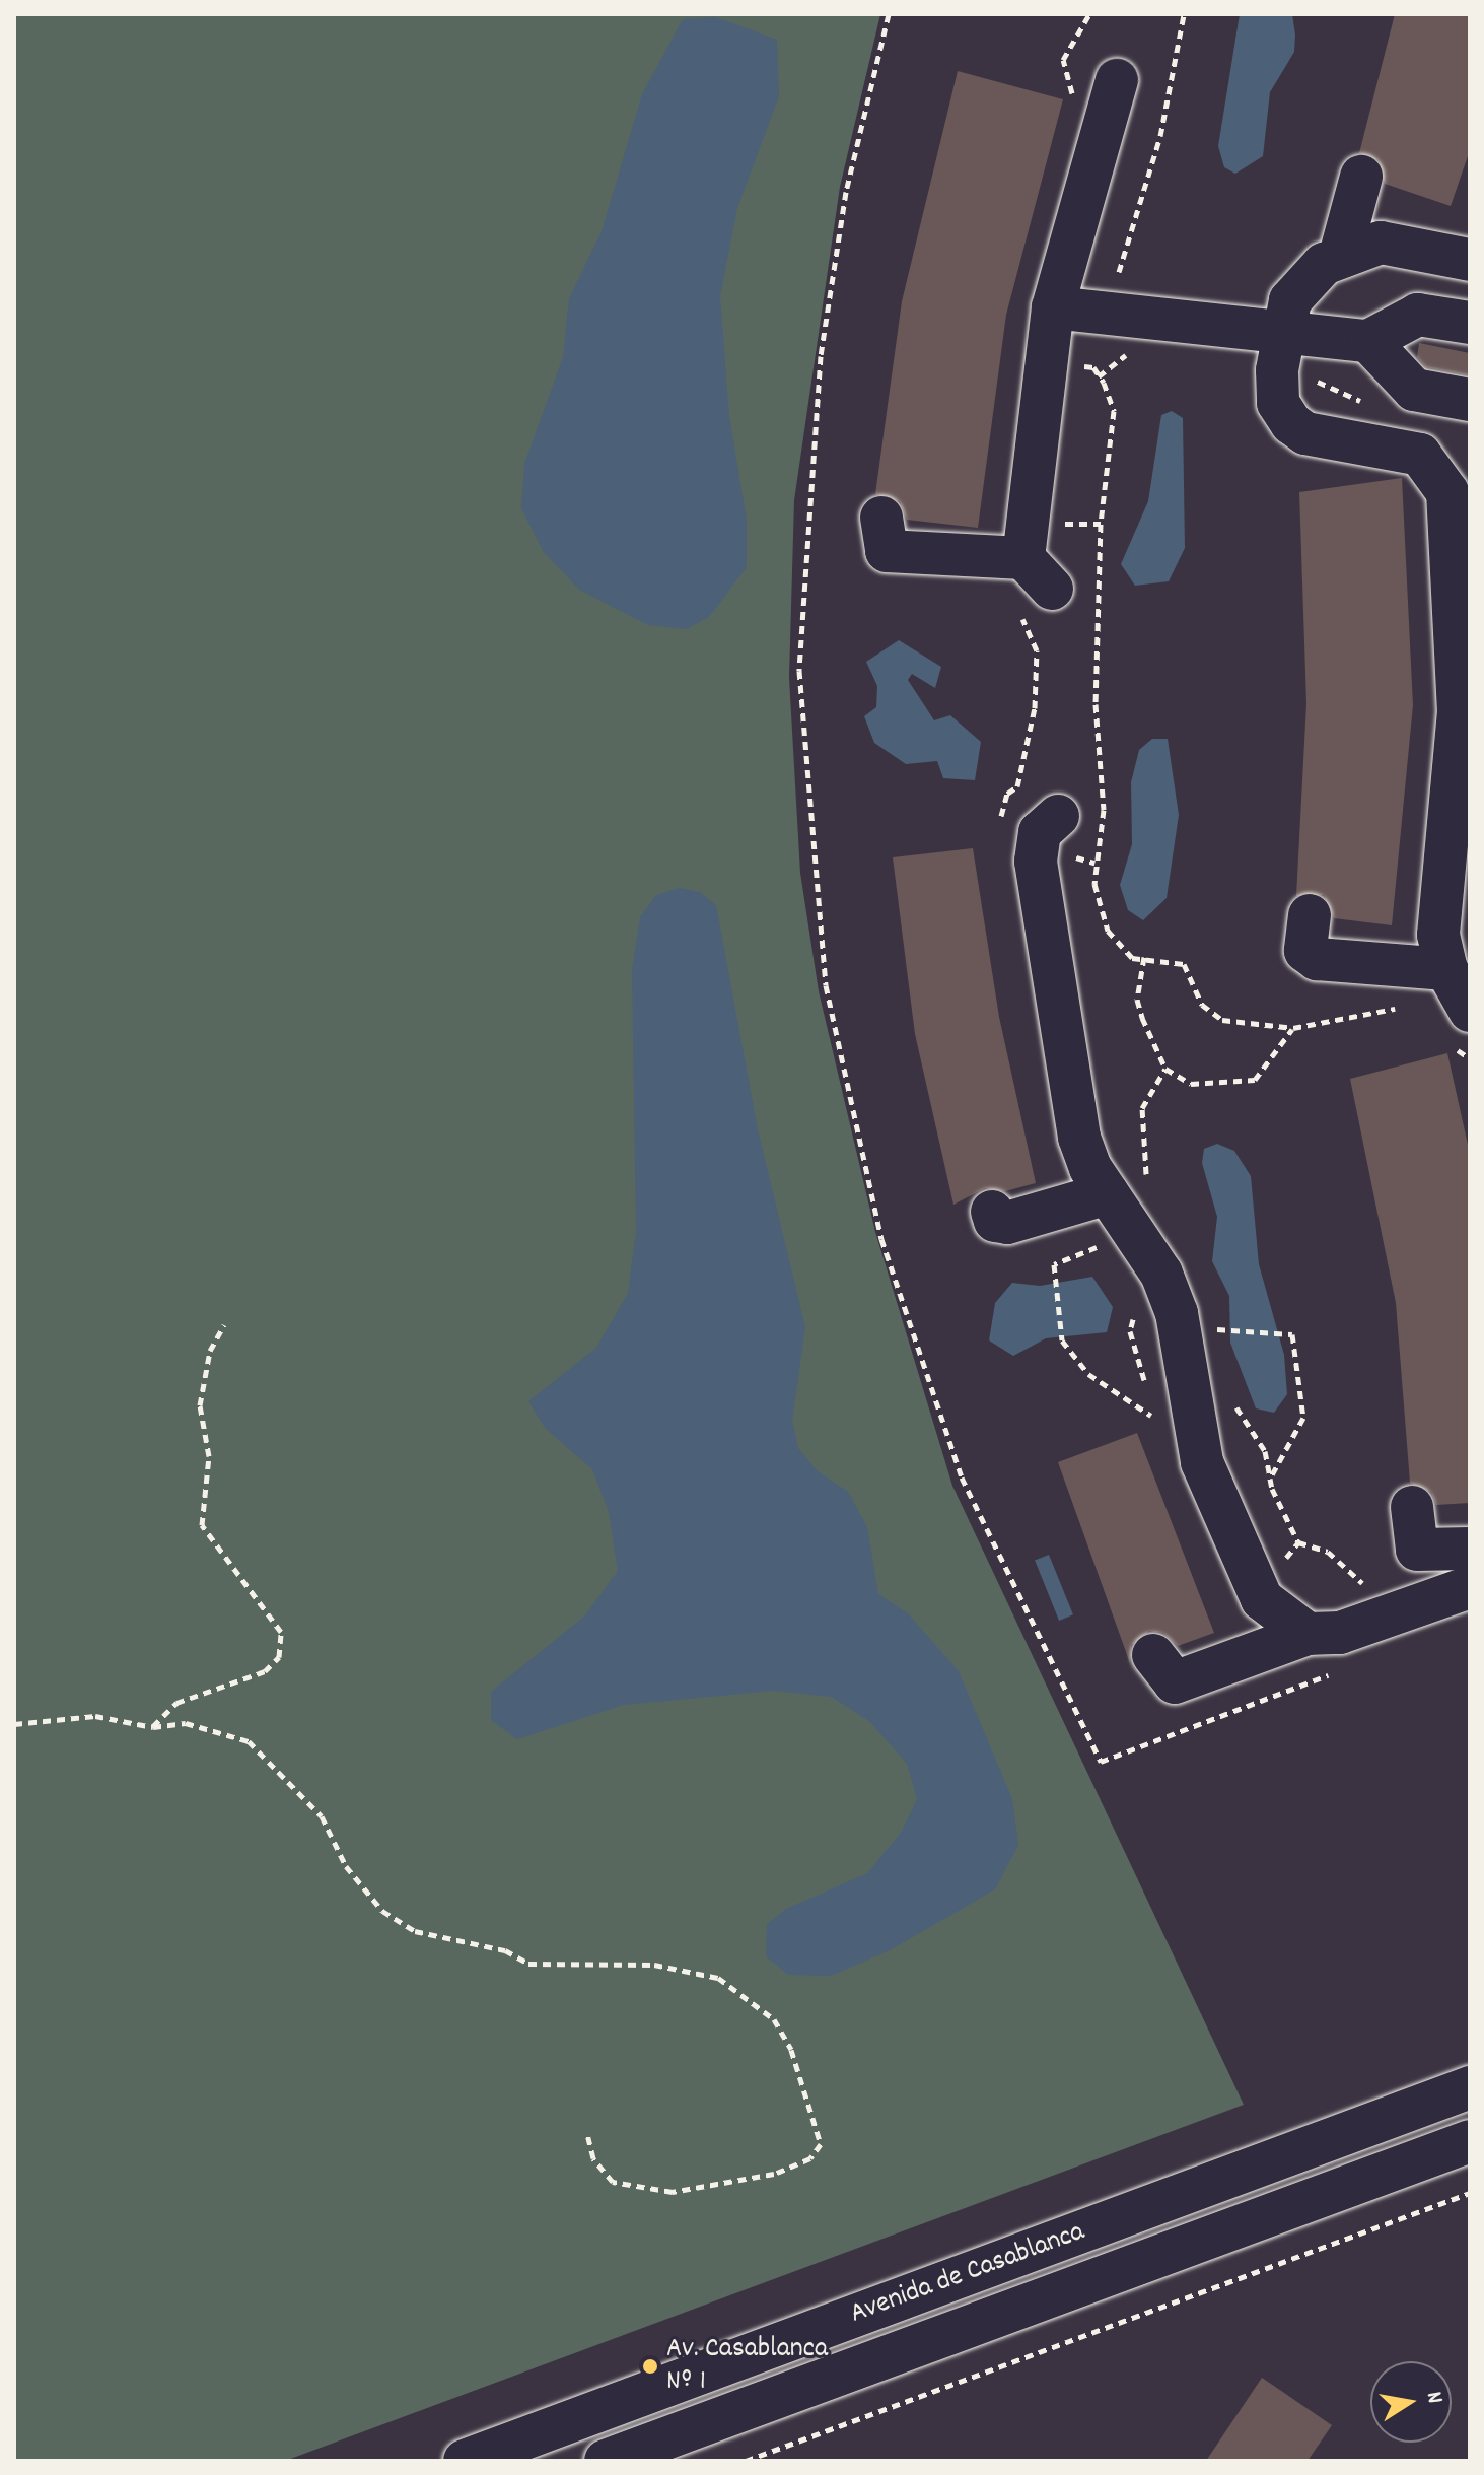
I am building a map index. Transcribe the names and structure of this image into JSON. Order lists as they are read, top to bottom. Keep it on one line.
{"streets":{"street":["Avenida de Casablanca"]},"places":["Av. Casablanca Nº 1"],"north":"right"}
